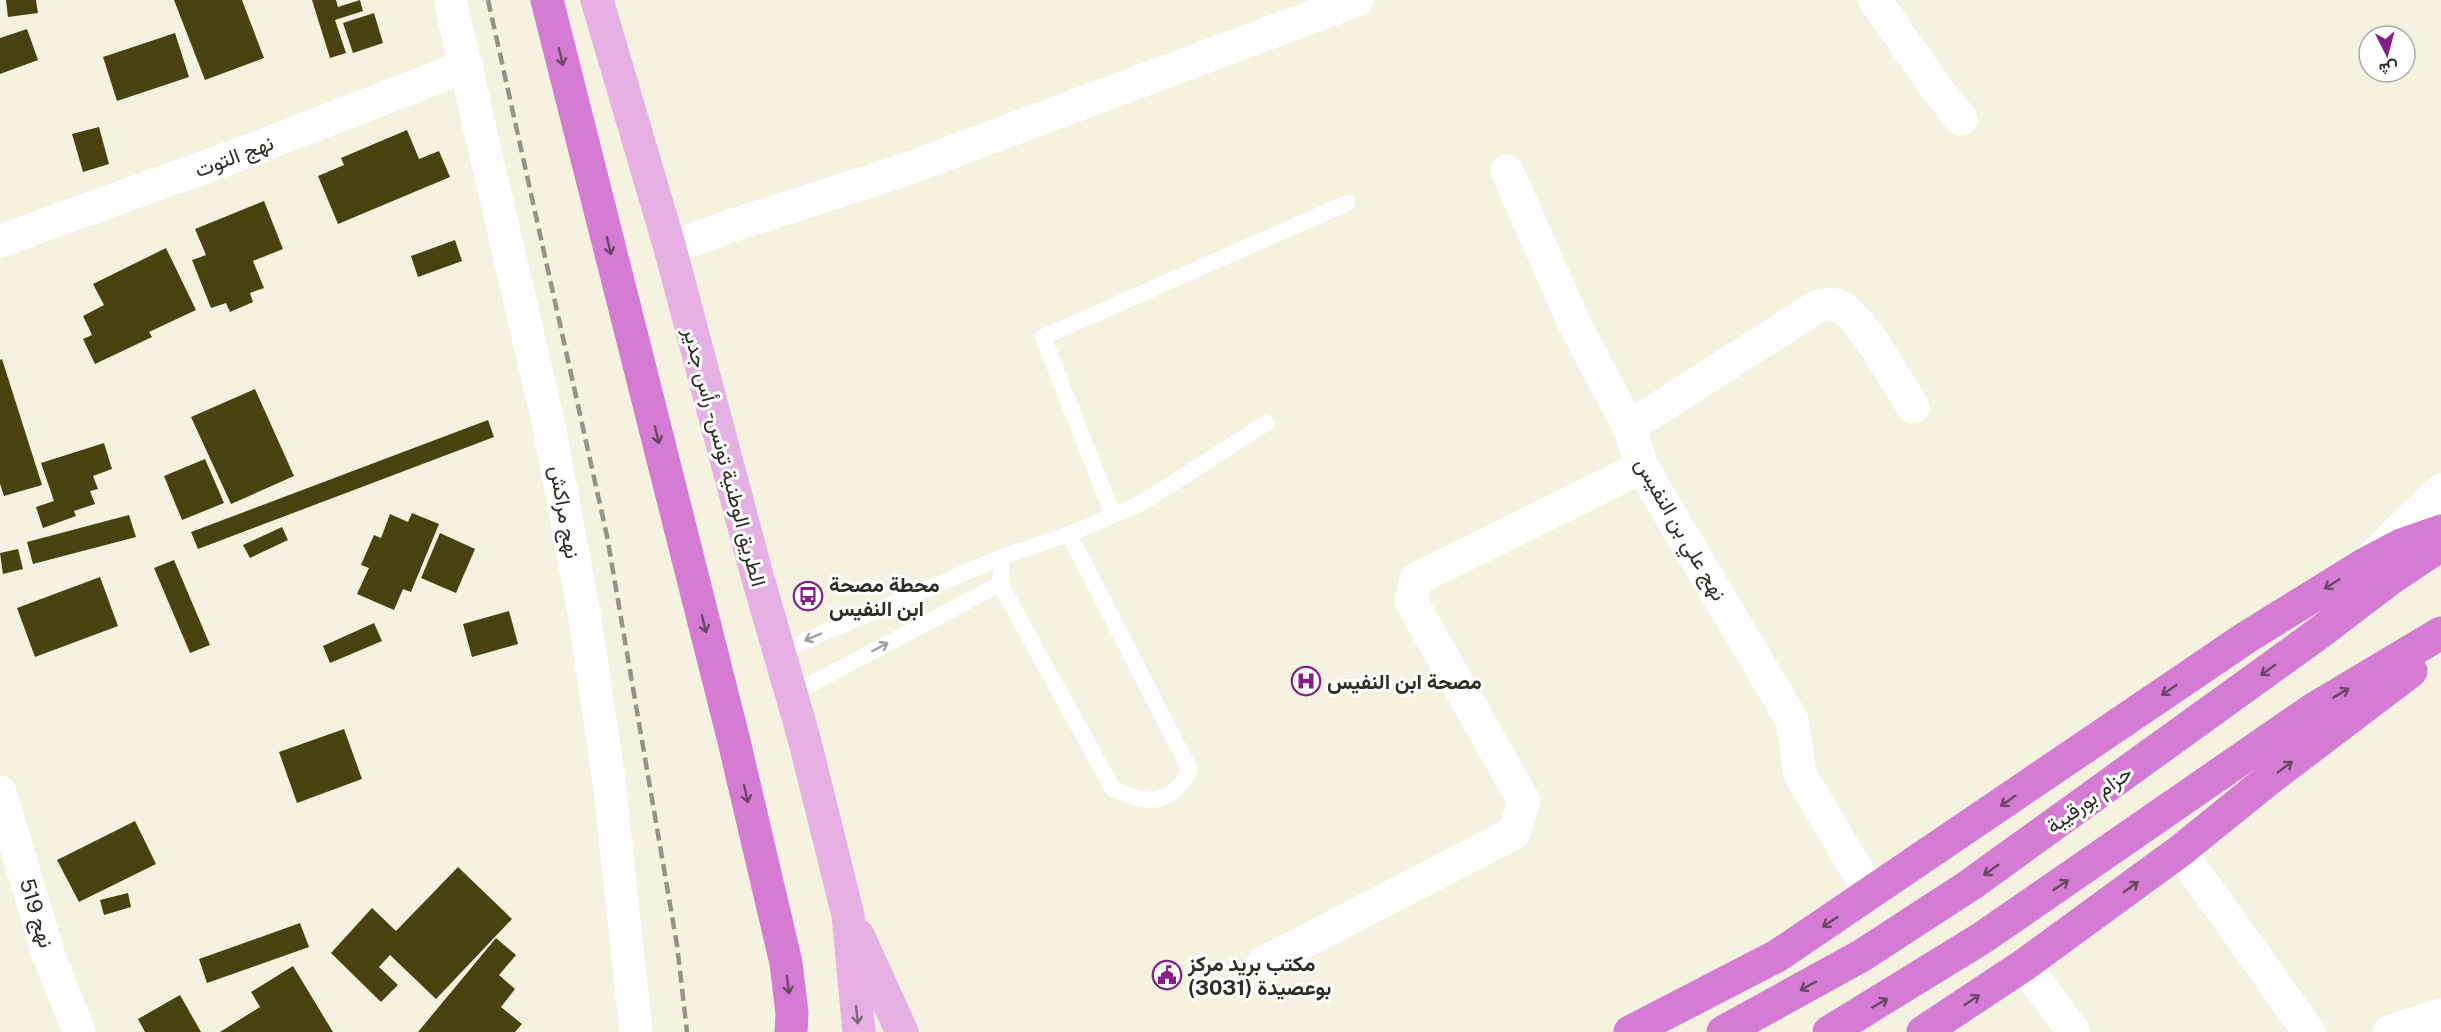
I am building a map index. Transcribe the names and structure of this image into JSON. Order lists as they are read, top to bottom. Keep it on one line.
{"streets":{"highway":["حزام بورقيبة"],"main road":["الطريق الوطنية تونس - رأس جدير"],"street":["نهج التوت","نهج مراكش","نهج علي بن النفيس","نهج 519"]},"crossings":[["نهج التوت","نهج مراكش"]],"places":{"bus stop":["محطة مصحة ابن النفيس"],"hospital":["مصحة ابن النفيس"],"public building":["مكتب بريد مركز بوعصيدة (3031)"]},"north":"bottom"}
